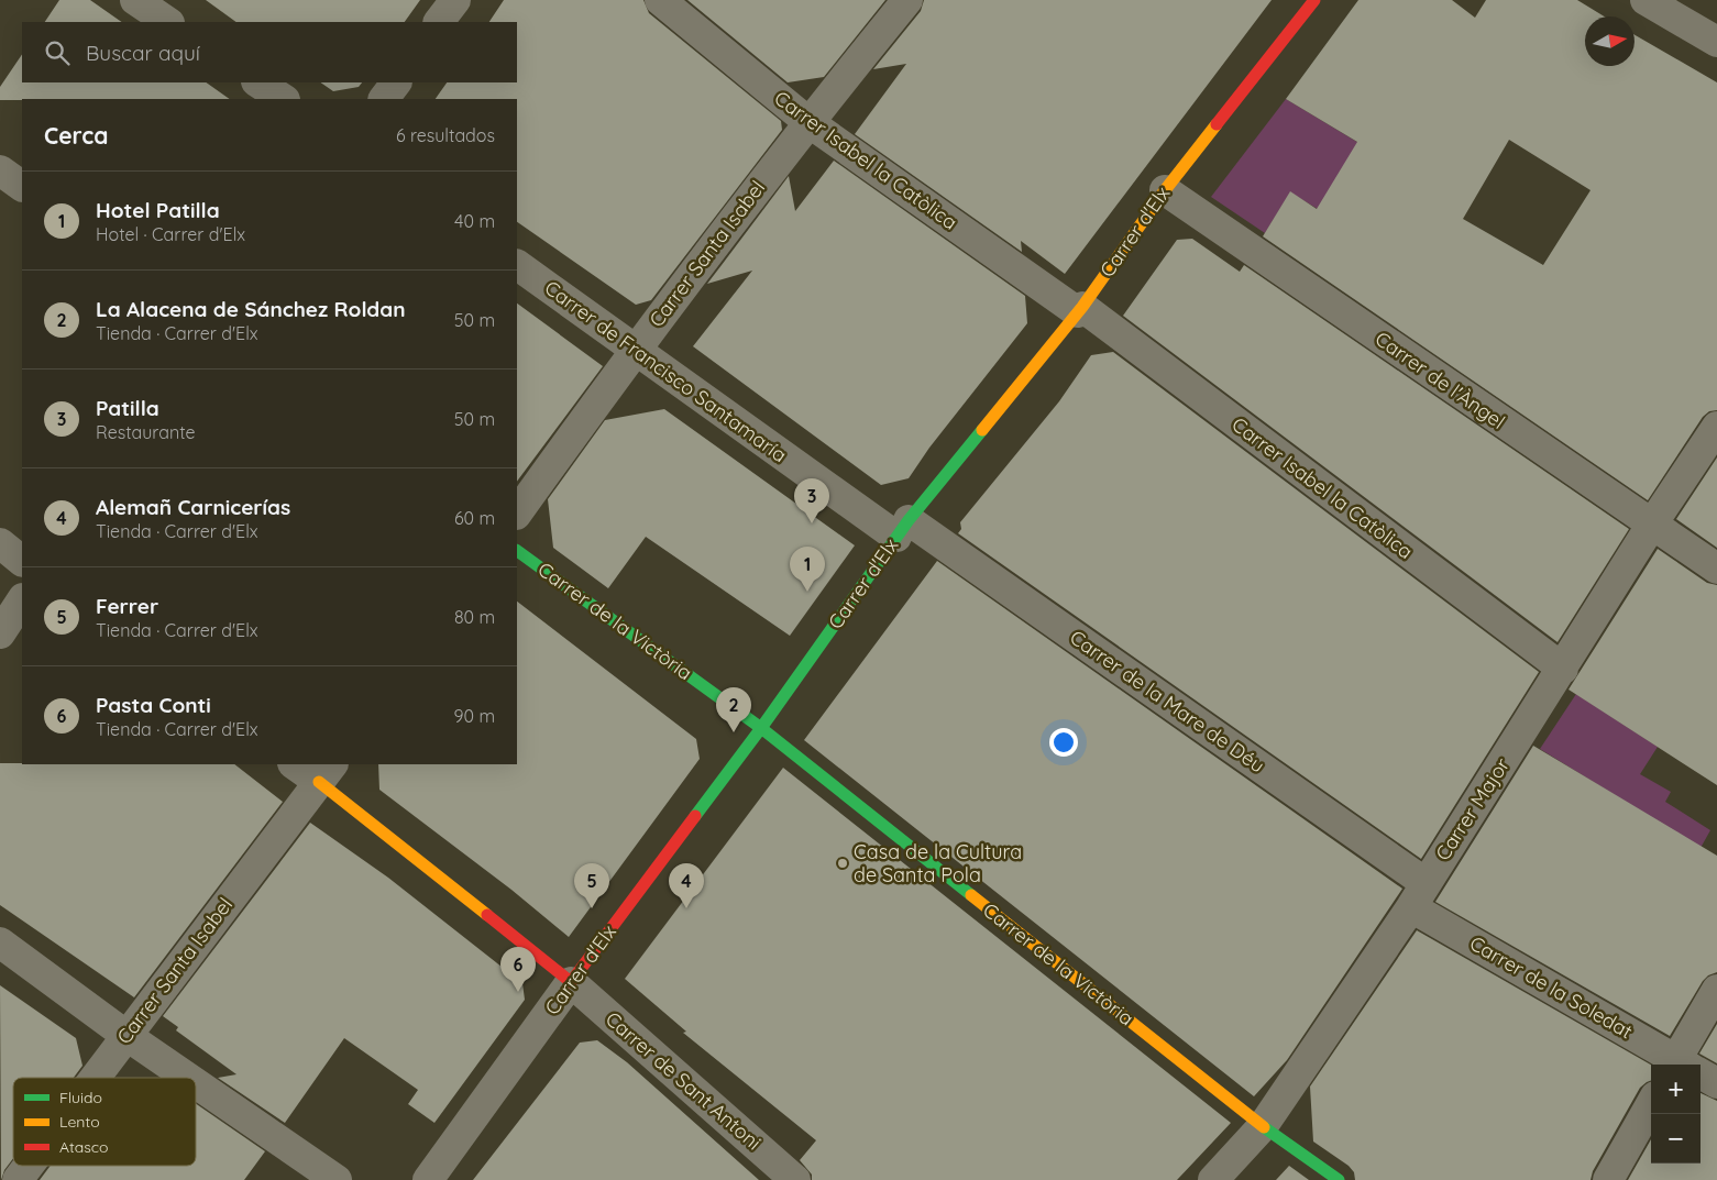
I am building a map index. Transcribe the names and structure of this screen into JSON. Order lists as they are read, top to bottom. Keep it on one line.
{"streets":{"street":["Carrer Isabel la Catòlica","Carrer d'Elx","Carrer Santa Isabel","Carrer de Francisco Santamaría","Carrer de l'Àngel","Carrer de la Victòria","Carrer de la Mare de Déu","Carrer Major","Carrer de la Soledat","Carrer de Sant Antoni"]},"crossings":[["Carrer Isabel la Catòlica","Carrer d'Elx"],["Carrer Isabel la Catòlica","Carrer Santa Isabel"],["Carrer Isabel la Catòlica","Carrer Major"],["Carrer d'Elx","Carrer de Francisco Santamaría"],["Carrer d'Elx","Carrer de l'Àngel"],["Carrer d'Elx","Carrer de la Victòria"],["Carrer d'Elx","Carrer de la Mare de Déu"],["Carrer d'Elx","Carrer de Sant Antoni"],["Carrer Santa Isabel","Carrer de Francisco Santamaría"],["Carrer de Francisco Santamaría","Carrer de la Mare de Déu"],["Carrer de l'Àngel","Carrer Major"],["Carrer de la Victòria","Carrer Major"],["Carrer de la Mare de Déu","Carrer Major"],["Carrer de la Mare de Déu","Carrer de la Soledat"],["Carrer Major","Carrer de la Soledat"]],"places":["Casa de la Cultura de Santa Pola"],"legend":["Fluido","Lento","Atasco"],"north":"right","page":{"search":"Buscar aquí","heading":["Cerca","6 resultados"],"list":[{"mark":"1","name":"Hotel Patilla","note":"Hotel · Carrer d'Elx","value":"40 m"},{"mark":"2","name":"La Alacena de Sánchez Roldan","note":"Tienda · Carrer d'Elx","value":"50 m"},{"mark":"3","name":"Patilla","note":"Restaurante","value":"50 m"},{"mark":"4","name":"Alemañ Carnicerías","note":"Tienda · Carrer d'Elx","value":"60 m"},{"mark":"5","name":"Ferrer","note":"Tienda · Carrer d'Elx","value":"80 m"},{"mark":"6","name":"Pasta Conti","note":"Tienda · Carrer d'Elx","value":"90 m"}],"pins":["3","1","2","4","5","6"],"map_buttons":["+","−"]}}
